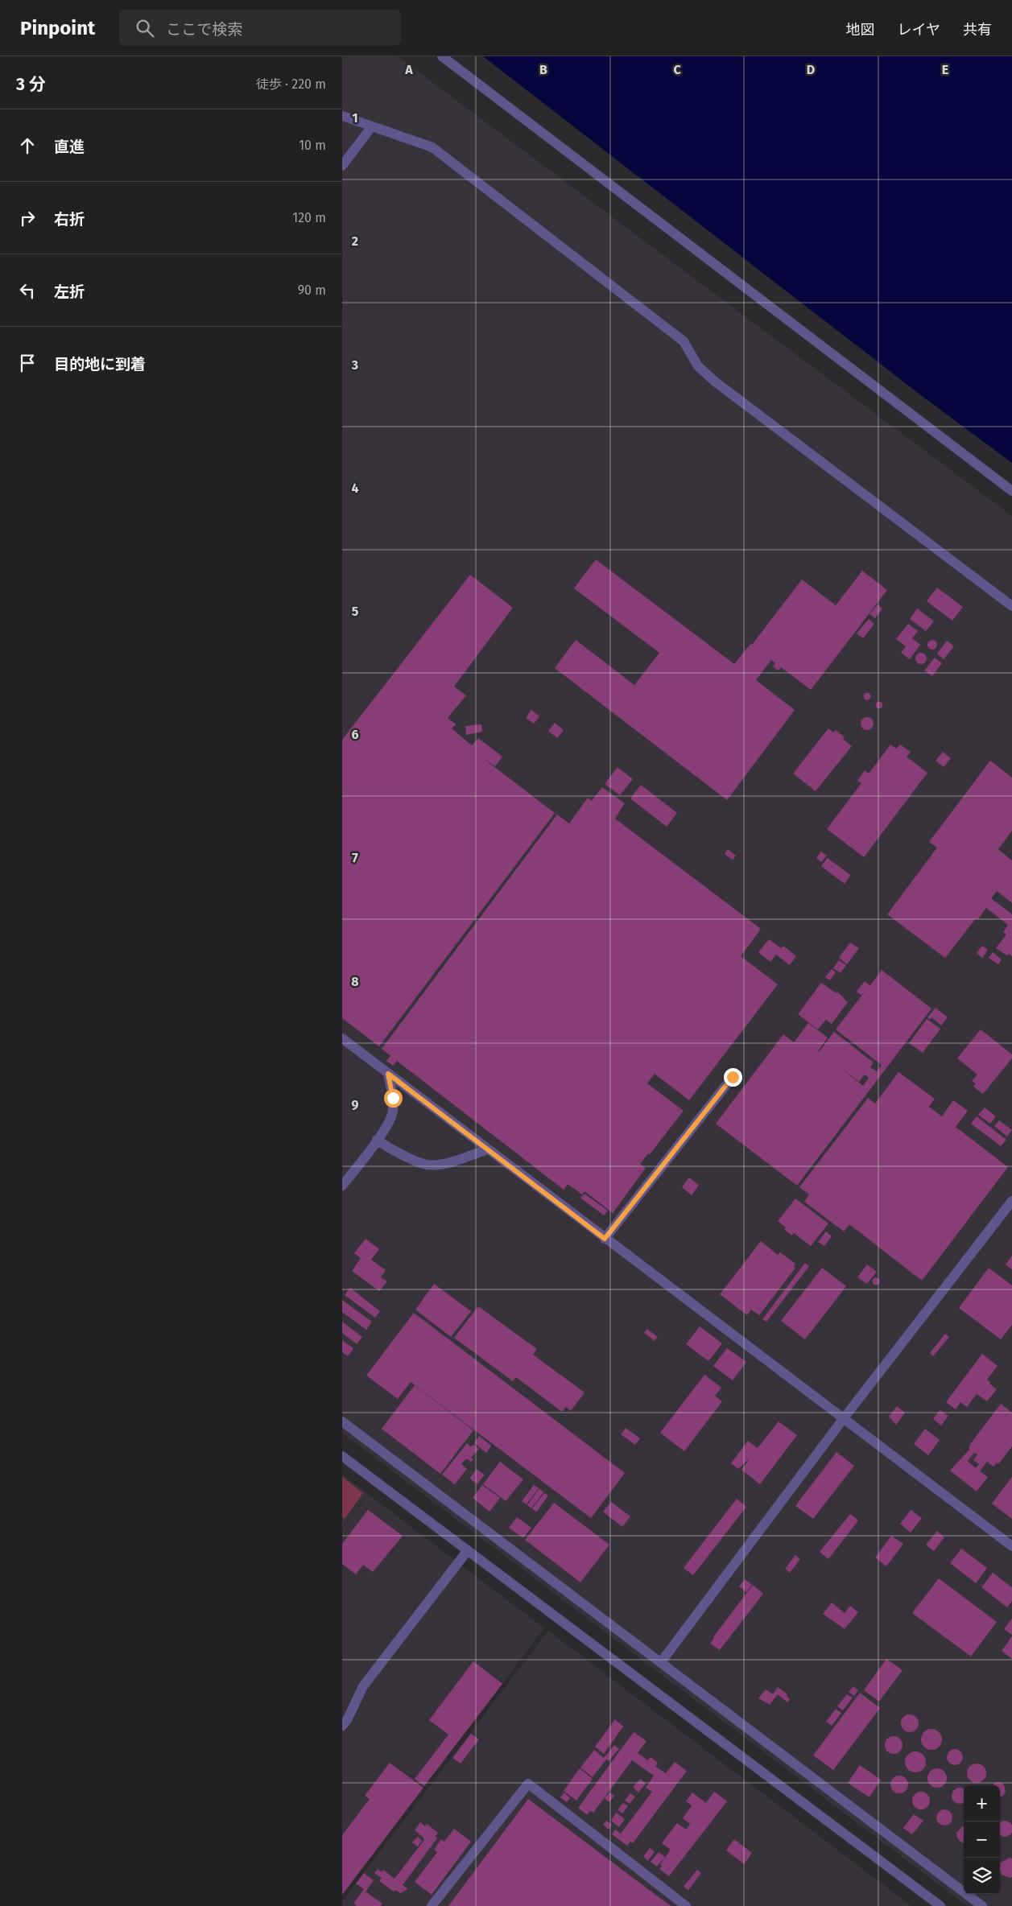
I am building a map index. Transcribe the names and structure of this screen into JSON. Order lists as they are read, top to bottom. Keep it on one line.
{"page":{"header":"Pinpoint","search":"ここで検索","nav":["地図","レイヤ","共有"],"heading":["3 分","徒歩 · 220 m"],"list":[["直進","10 m"],["右折","120 m"],["左折","90 m"],"目的地に到着"],"map_buttons":["+","−"]},"grid":{"columns":["A","B","C","D","E"],"rows":["1","2","3","4","5","6","7","8","9"]}}
